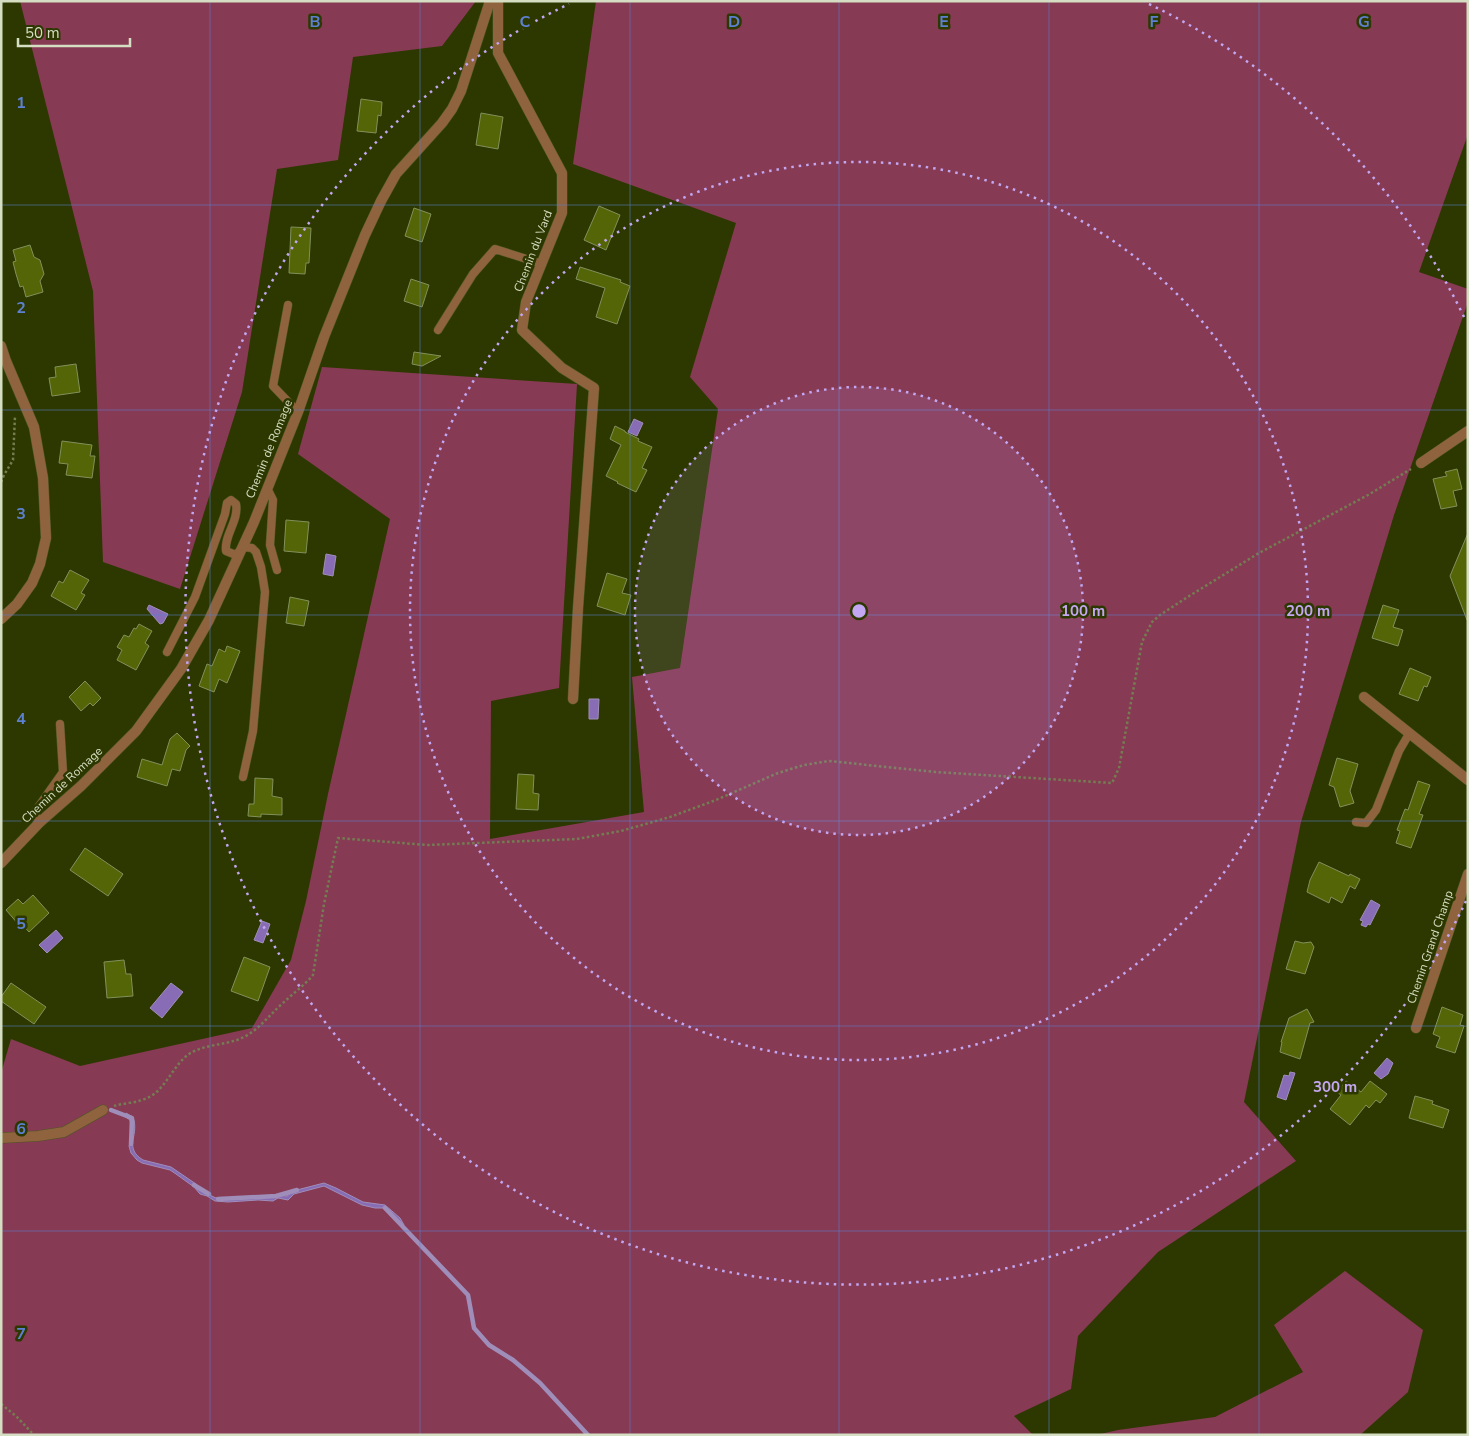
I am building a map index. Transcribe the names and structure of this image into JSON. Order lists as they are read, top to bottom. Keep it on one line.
{"streets":{"street":["Chemin du Vard","Chemin de Romage","Chemin Grand Champ"]},"scale_bar":"50 m","grid":{"columns":["B","C","D","E","F","G"],"rows":["1","2","3","4","5","6","7"]},"rings":["100 m","200 m","300 m"]}
